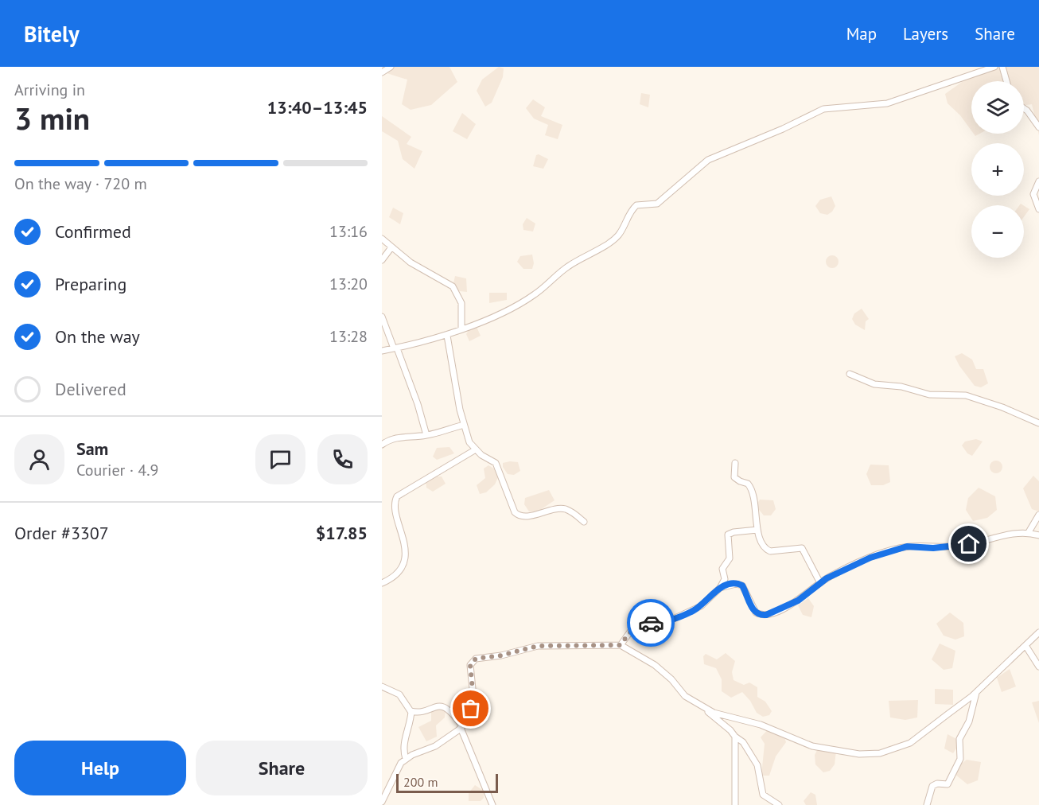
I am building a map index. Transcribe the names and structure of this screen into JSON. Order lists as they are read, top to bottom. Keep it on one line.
{"scale_bar":"200 m","page":{"header":"Bitely","nav":["Map","Layers","Share"],"heading":["3 min","Arriving in","13:40–13:45"],"panel":["Sam","Courier · 4.9","Order #3307","$17.85"],"map_buttons":["+","−"],"bar":"On the way · 720 m","list":[["Confirmed","13:16"],["Preparing","13:20"],["On the way","13:28"],"Delivered"],"buttons":["Help","Share"],"scale":"200 m"}}
